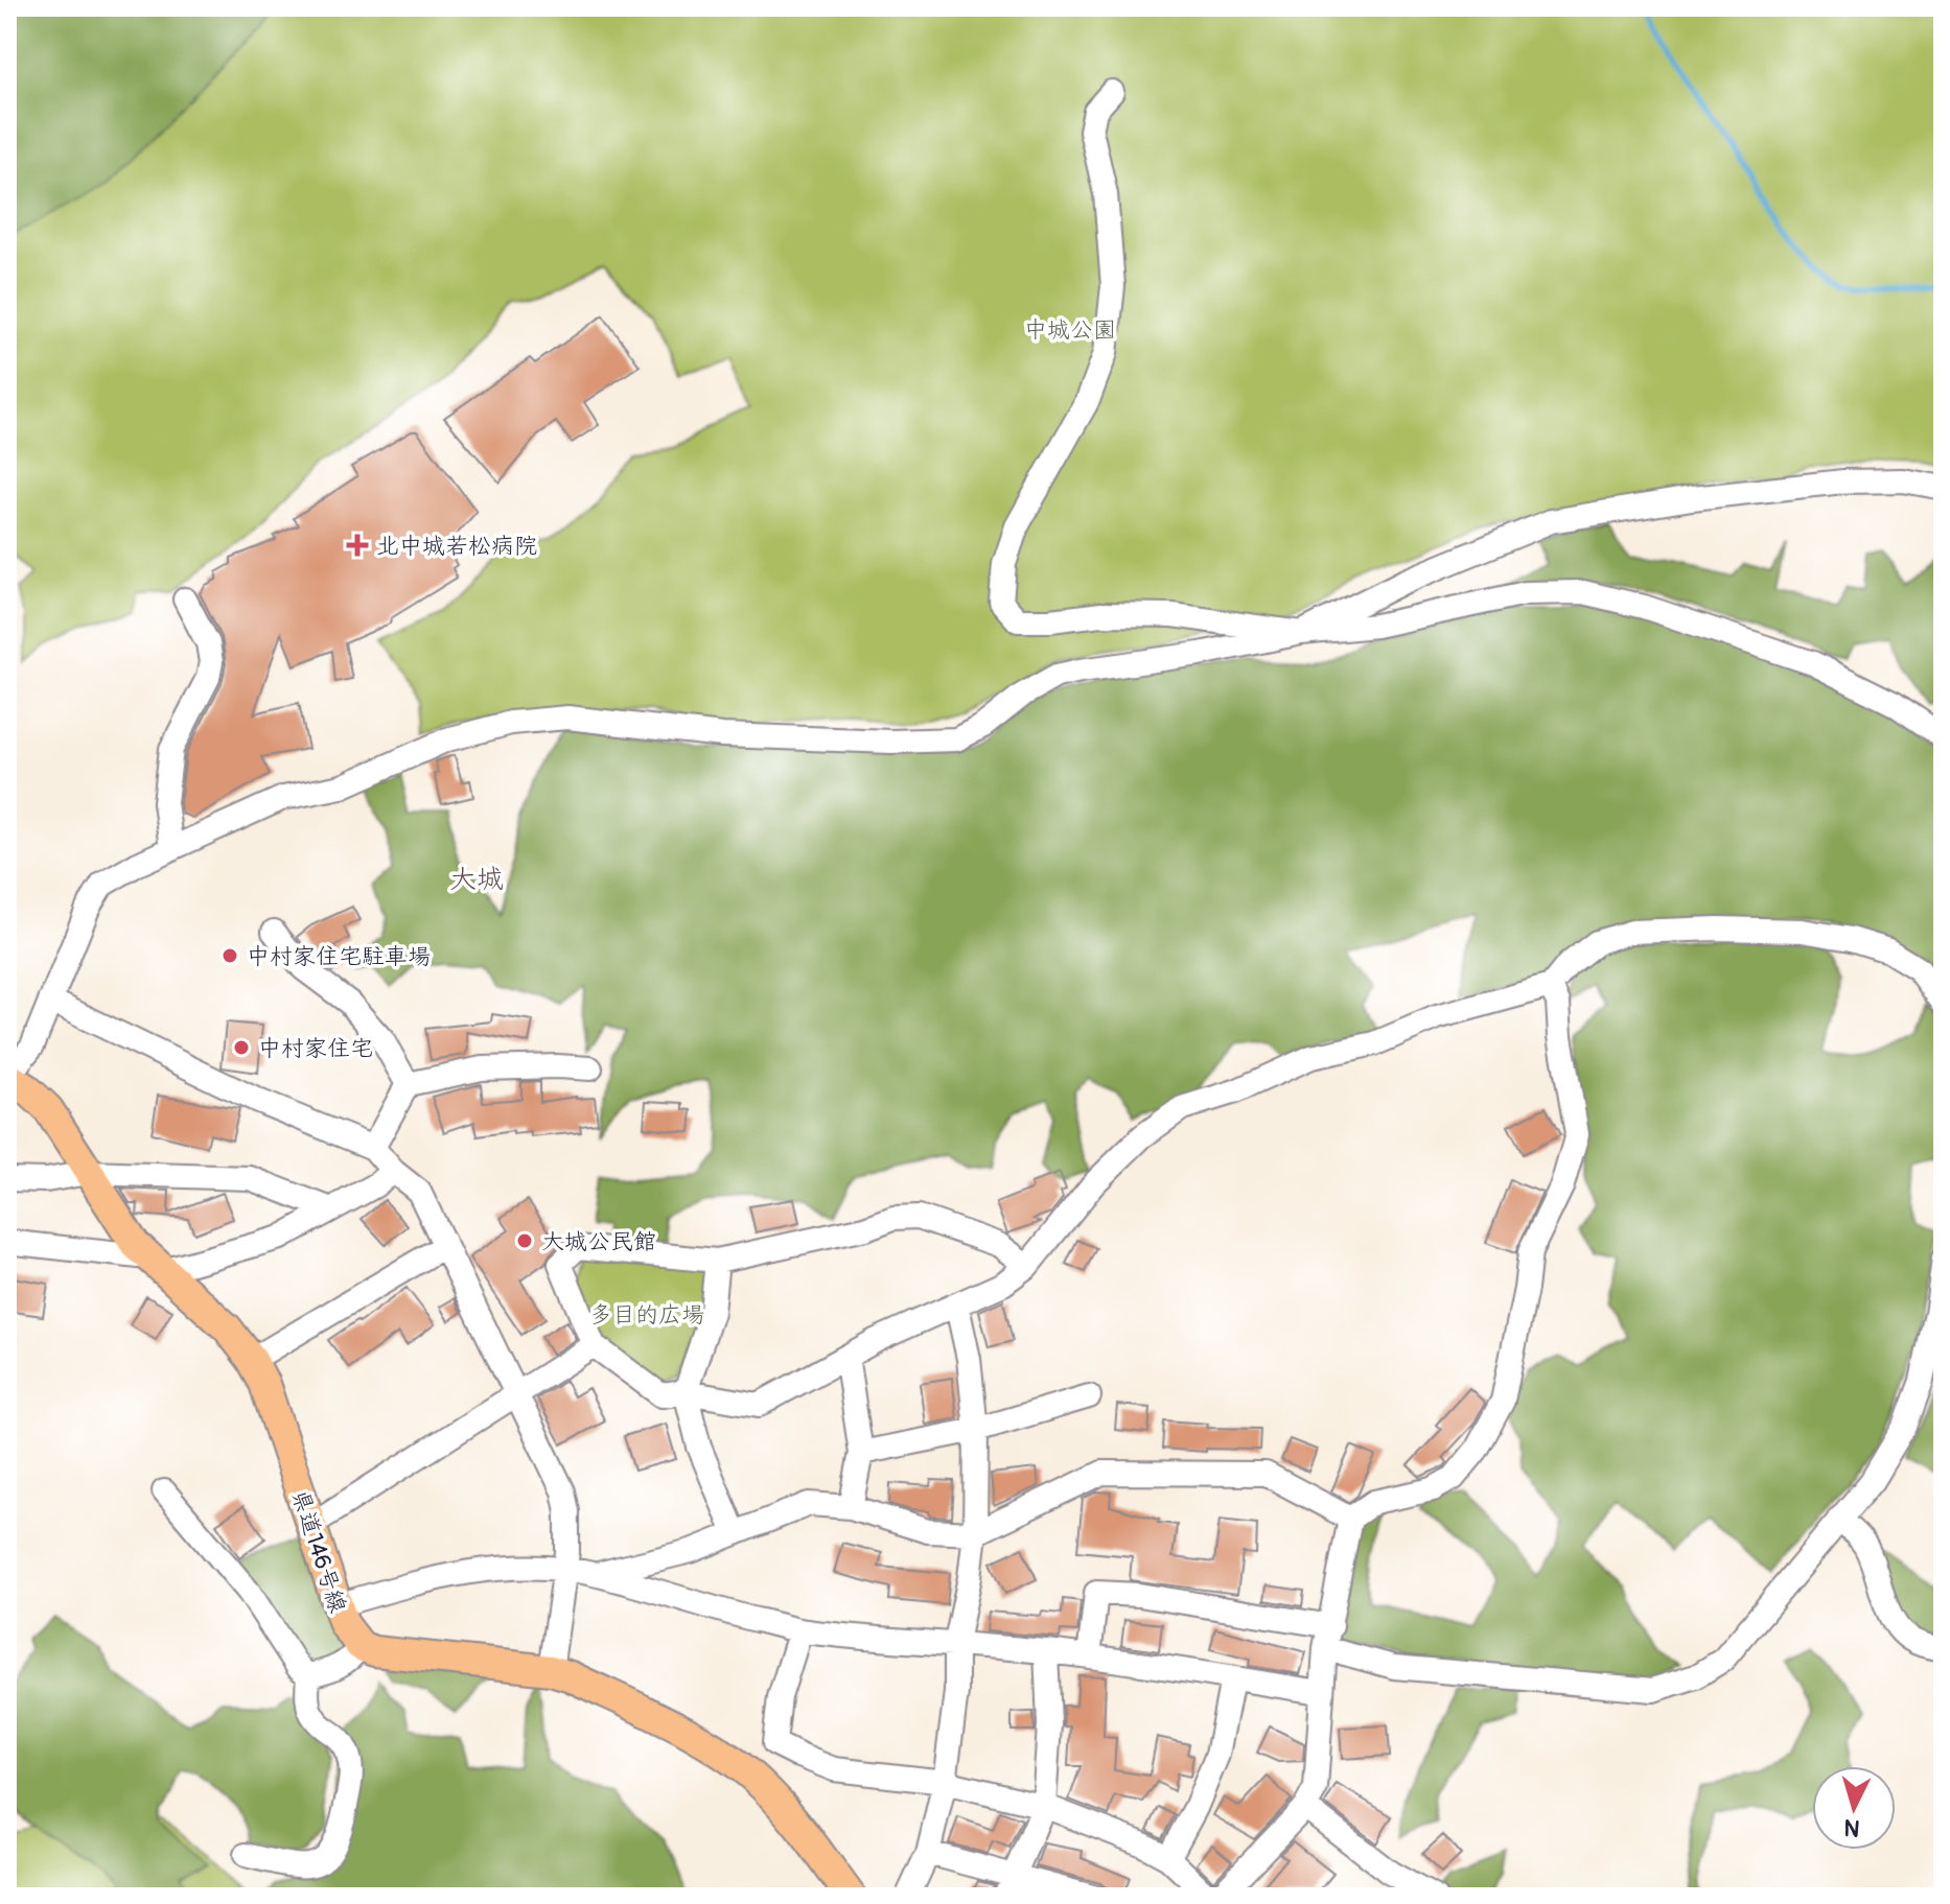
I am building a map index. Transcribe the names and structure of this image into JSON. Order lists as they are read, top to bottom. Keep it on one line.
{"streets":{"main road":["県道146号線"]},"districts":["大城"],"parks":["中城公園","多目的広場"],"places":{"health":["北中城若松病院"],"other":["中村家住宅駐車場","中村家住宅","大城公民館"]},"north":"bottom"}
